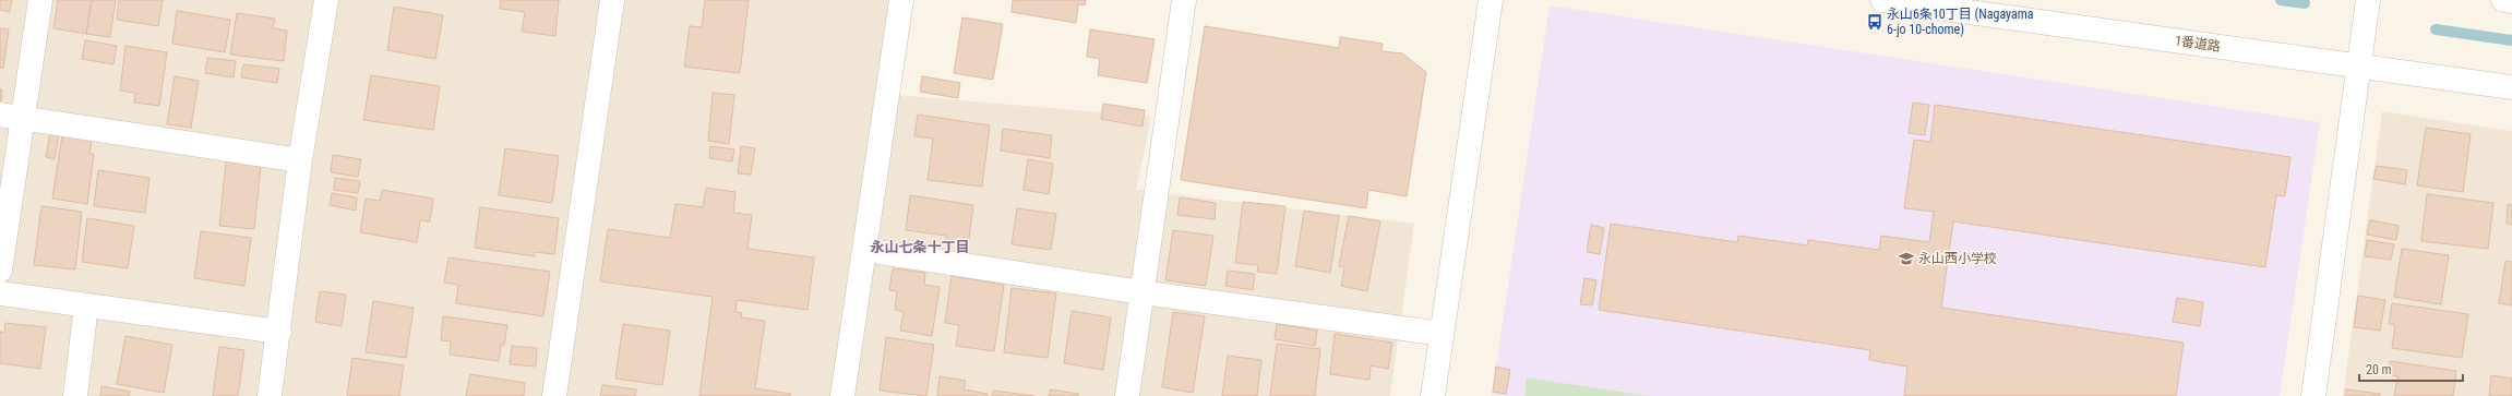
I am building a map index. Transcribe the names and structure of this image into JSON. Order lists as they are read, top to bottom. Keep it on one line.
{"streets":{"street":["1番道路"]},"districts":["永山七条十丁目"],"places":{"bus stop":["永山6条10丁目 (Nagayama 6-jo 10-chome)"],"school or university":["永山西小学校"]},"scale_bar":"20 m"}
